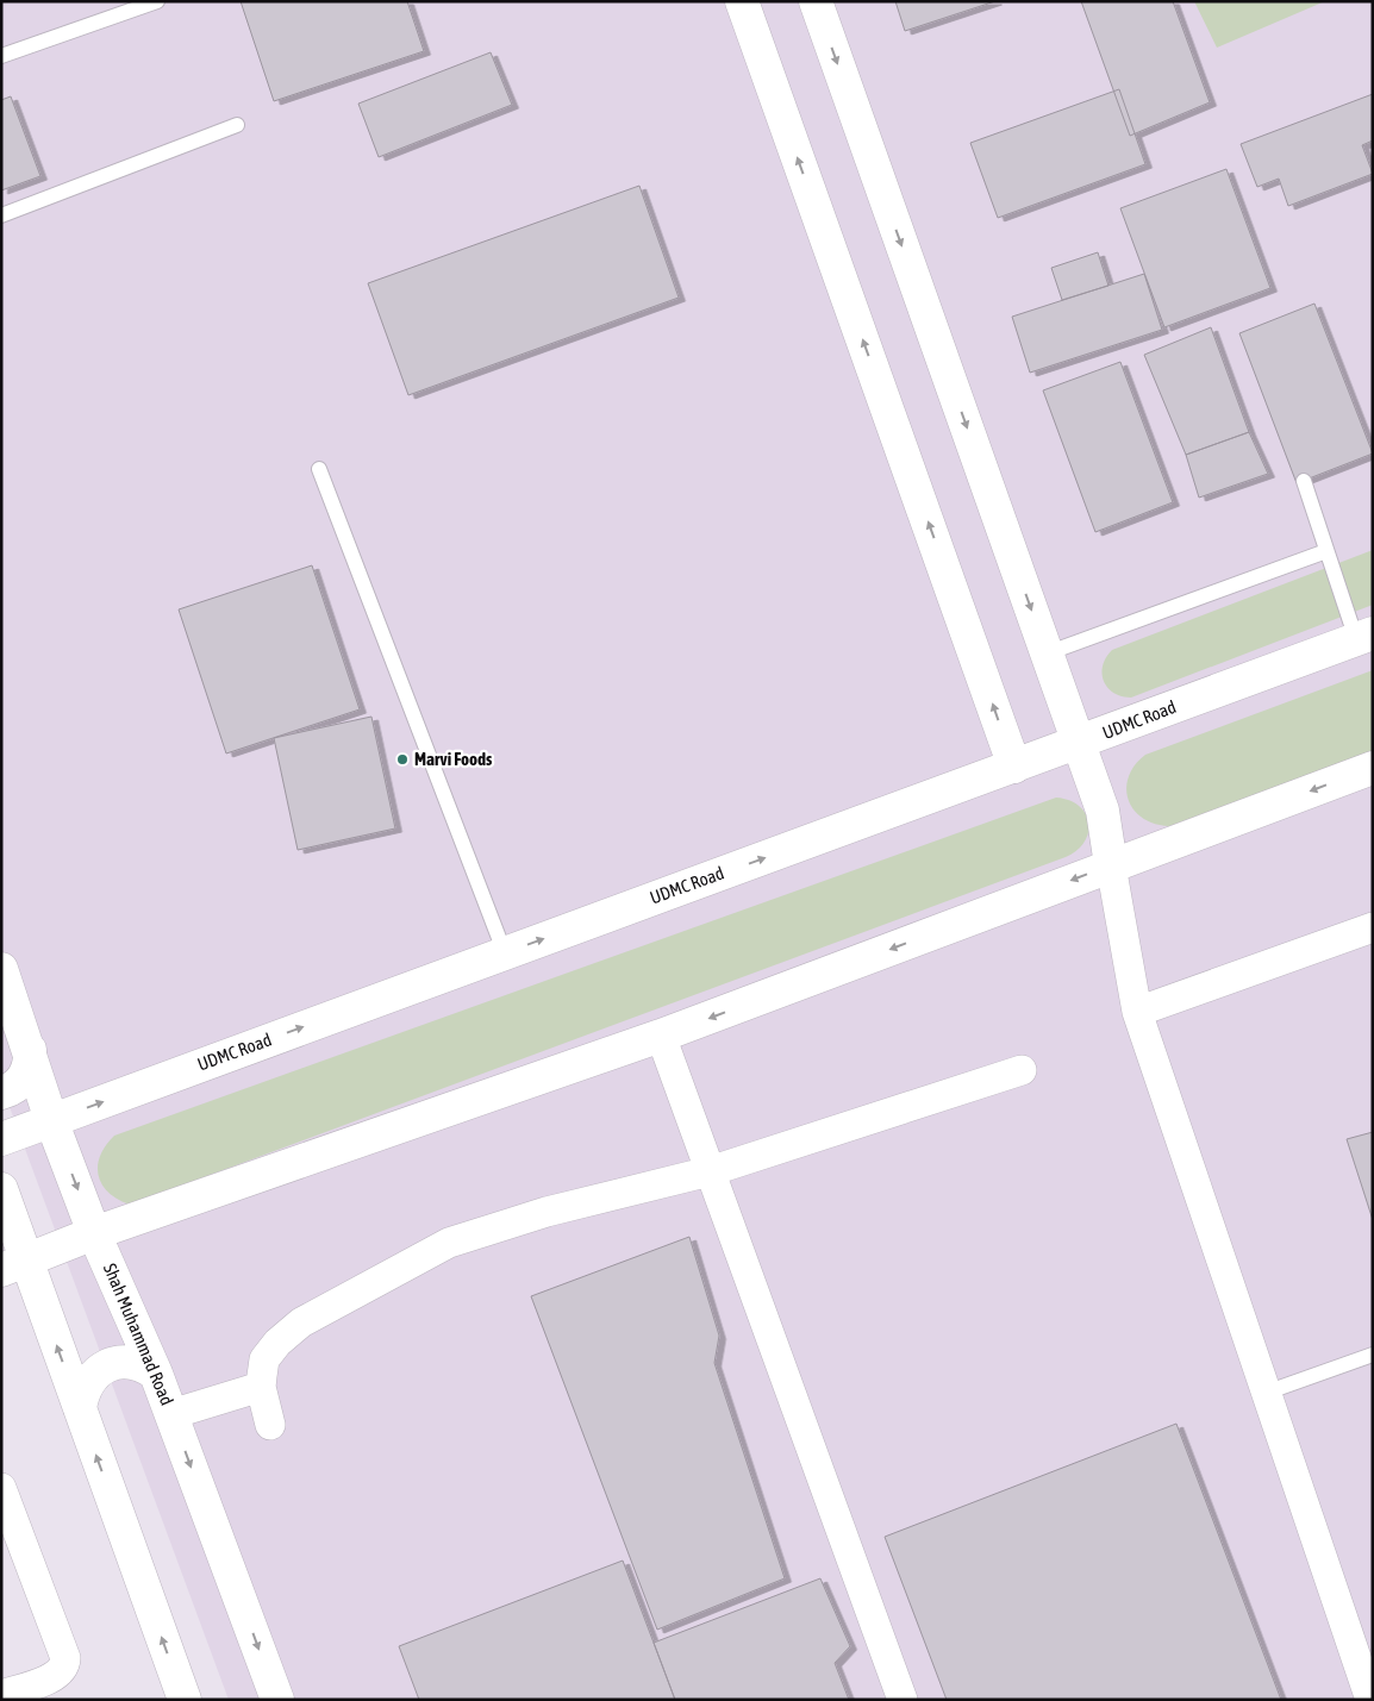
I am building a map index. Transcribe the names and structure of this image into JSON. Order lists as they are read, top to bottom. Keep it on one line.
{"streets":{"main road":["UDMC Road","Shah Muhammad Road"]},"crossings":[["UDMC Road","Shah Muhammad Road"]],"places":["Marvi Foods"]}
